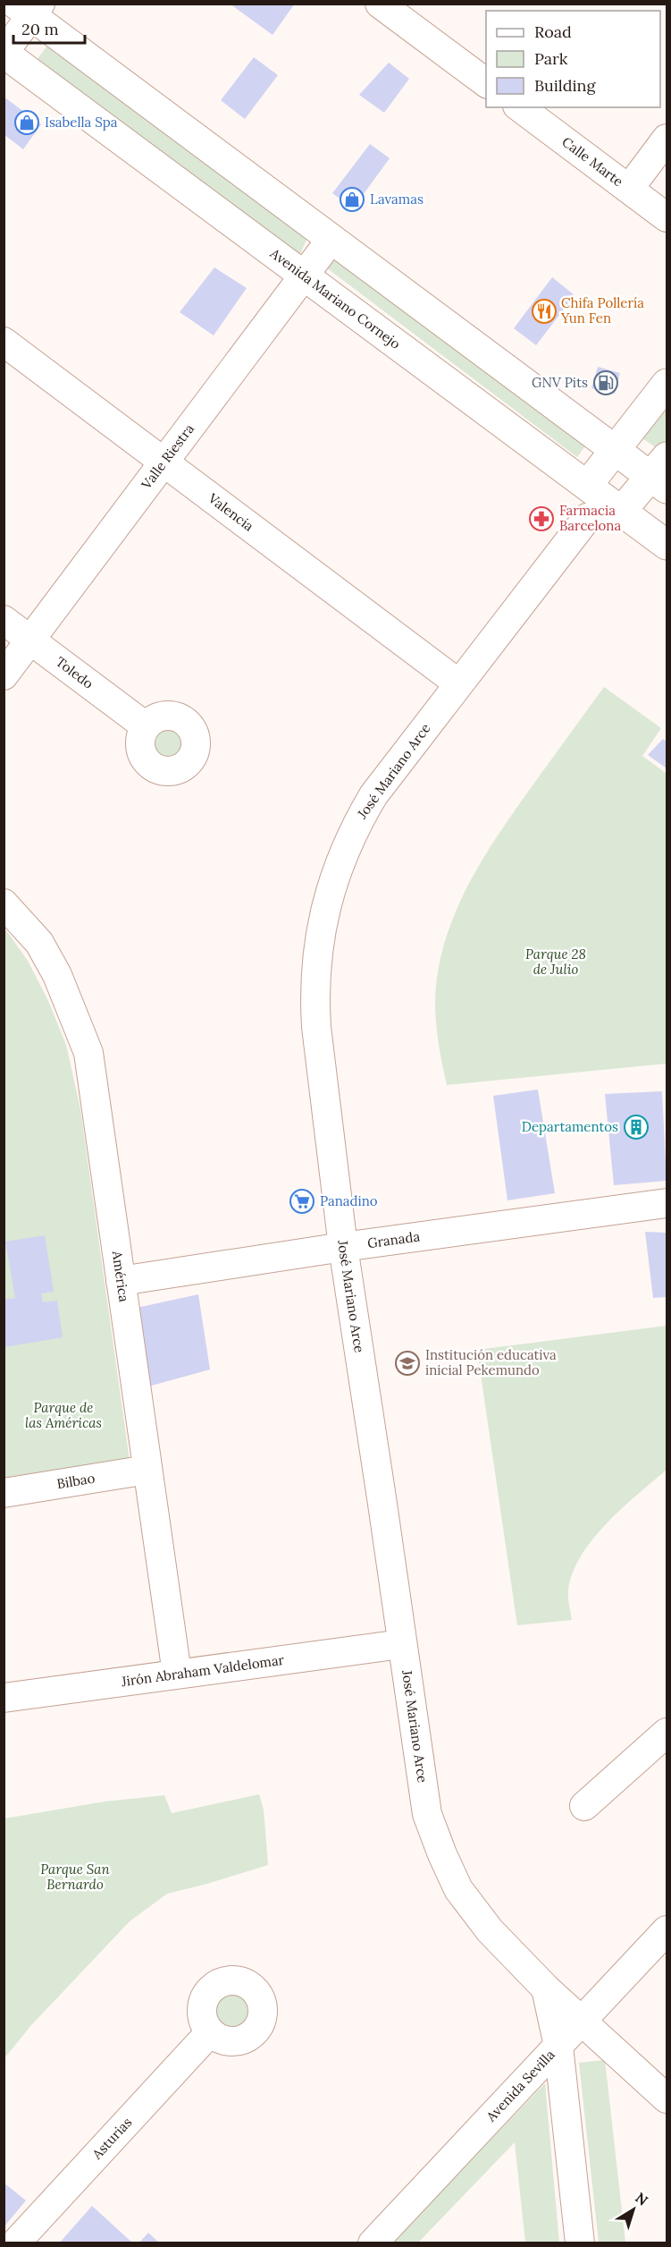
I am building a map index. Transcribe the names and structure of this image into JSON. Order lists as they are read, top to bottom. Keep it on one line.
{"streets":{"main road":["Avenida Mariano Cornejo"],"street":["Calle Marte","Valle Riestra","Valencia","Toledo","José Mariano Arce","Granada","América","Bilbao","Jirón Abraham Valdelomar","Avenida Sevilla","Asturias"]},"crossings":[["Avenida Mariano Cornejo","Valle Riestra"],["Valle Riestra","Valencia"],["Valle Riestra","Toledo"],["Valencia","José Mariano Arce"],["José Mariano Arce","Granada"],["José Mariano Arce","Jirón Abraham Valdelomar"],["José Mariano Arce","Avenida Sevilla"],["Granada","América"],["América","Bilbao"],["América","Jirón Abraham Valdelomar"]],"parks":["Parque 28 de Julio","Parque de las Américas","Parque San Bernardo"],"places":{"shop":["Isabella Spa","Lavamas"],"restaurant":["Chifa Pollería Yun Fen"],"fuel station":["GNV Pits"],"pharmacy":["Farmacia Barcelona"],"building":["Departamentos"],"supermarket":["Panadino"],"school or university":["Institución educativa inicial Pekemundo"]},"legend":["Road","Park","Building"],"scale_bar":"20 m","north":"top right"}
